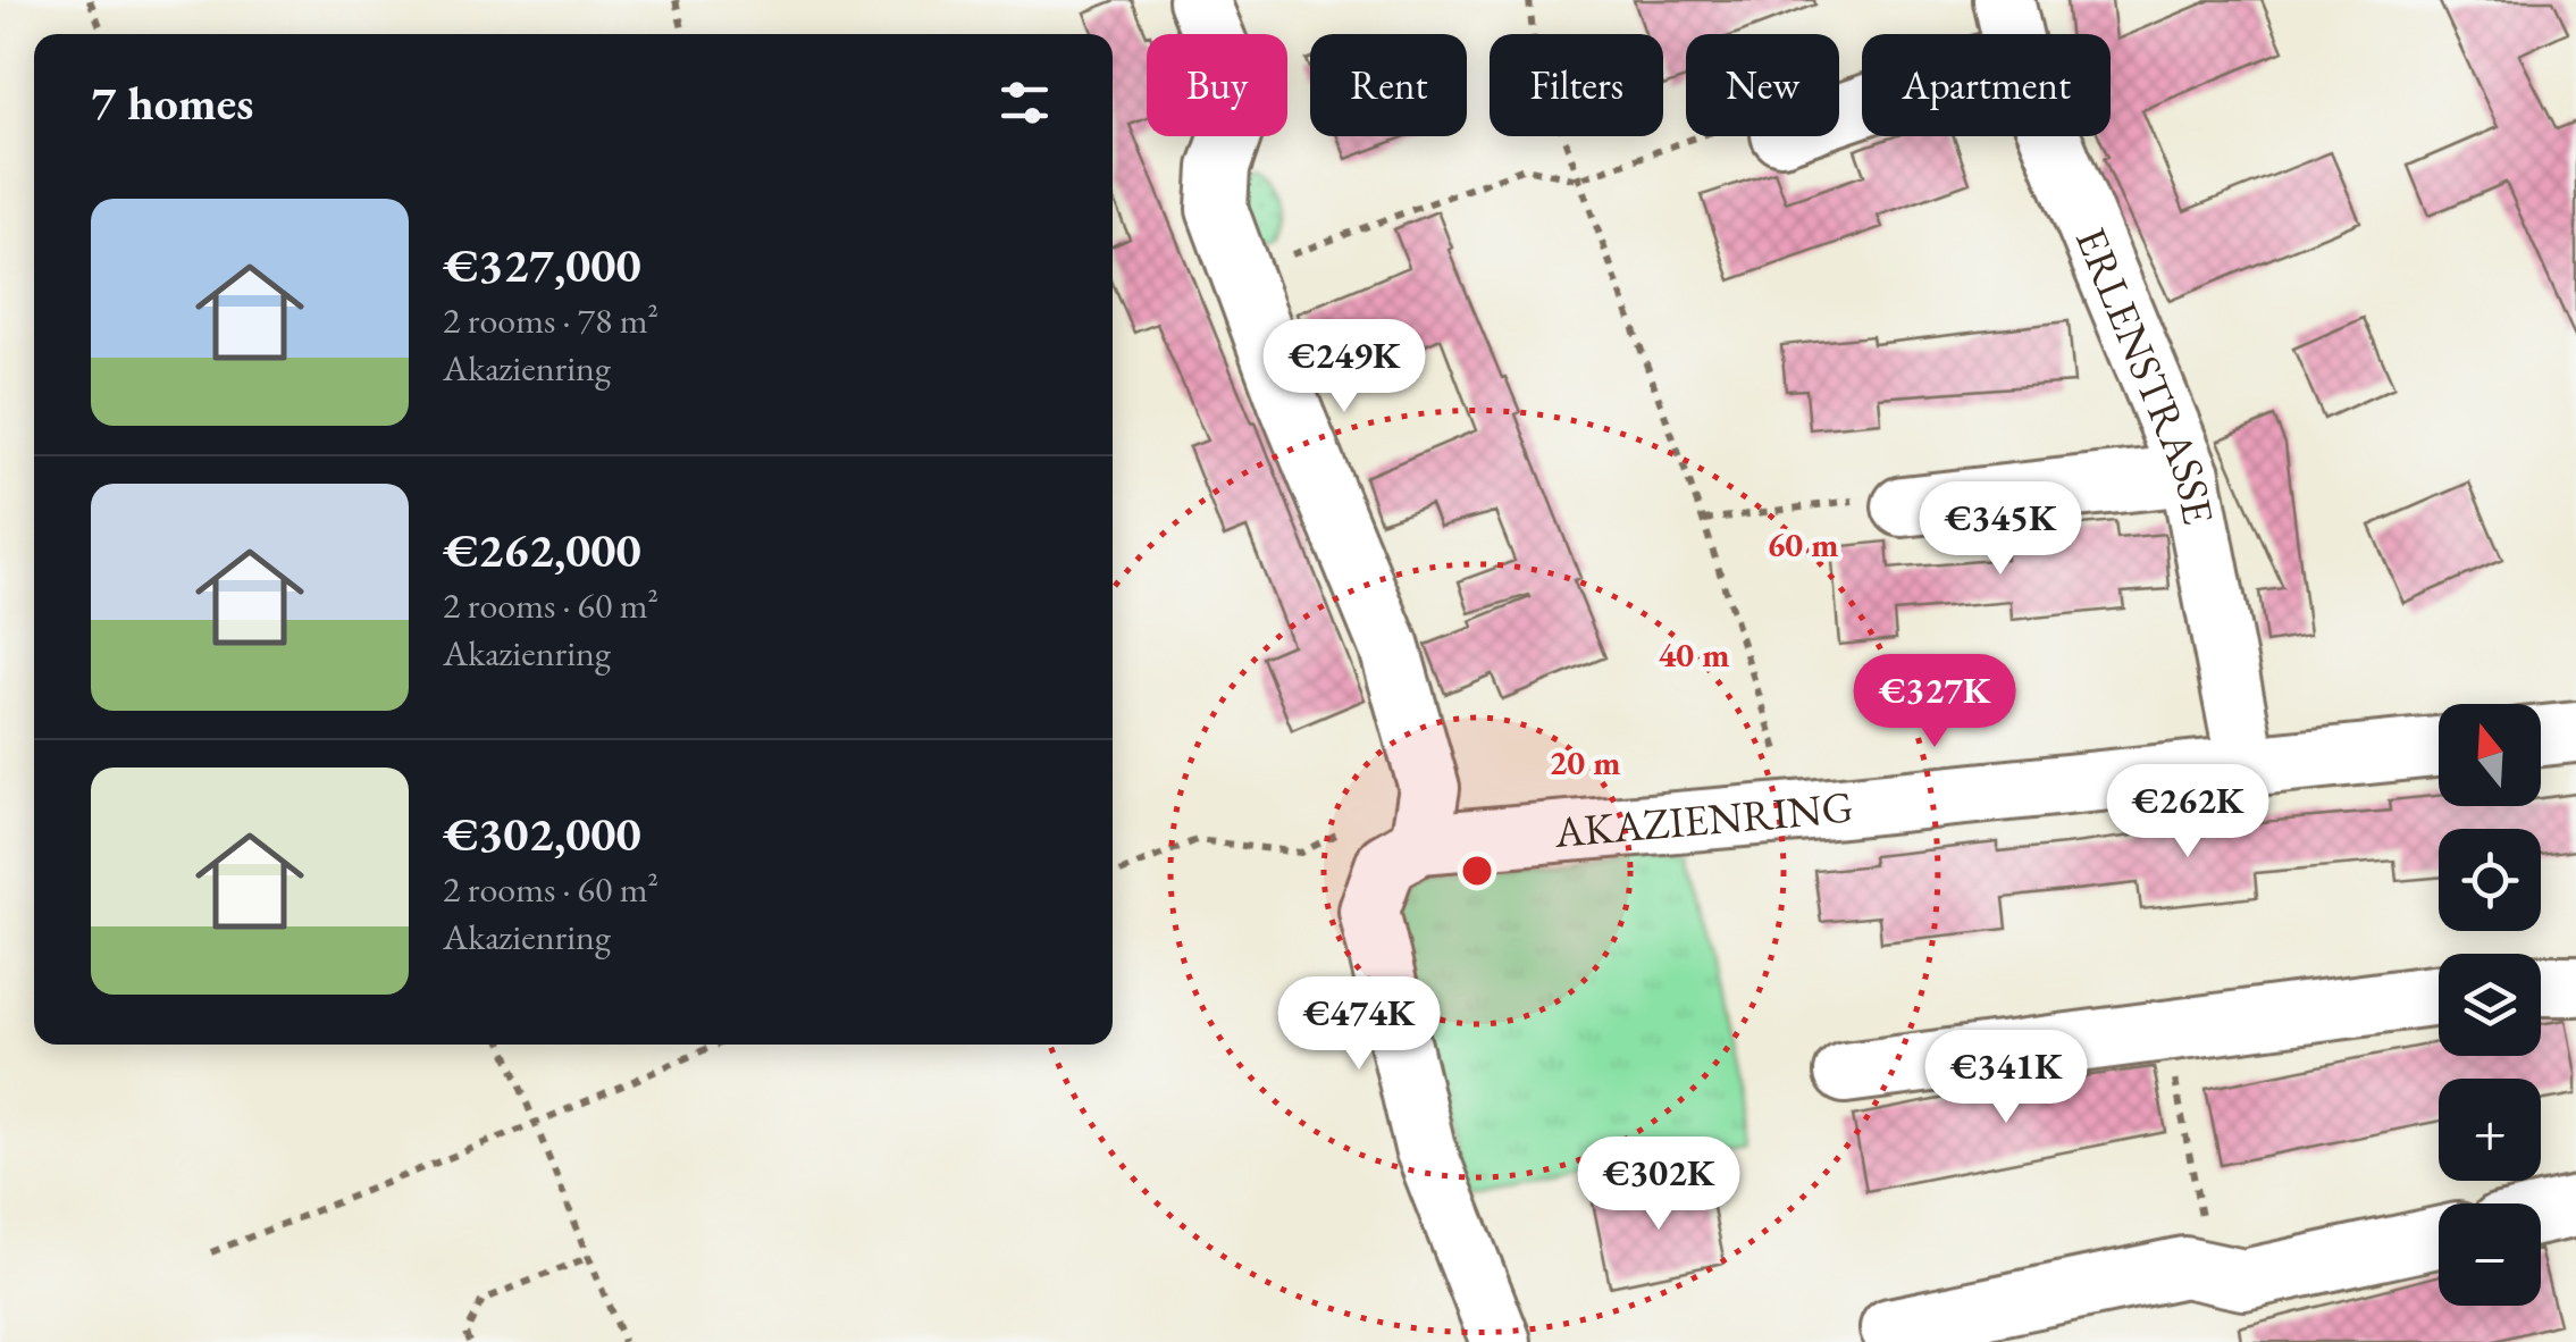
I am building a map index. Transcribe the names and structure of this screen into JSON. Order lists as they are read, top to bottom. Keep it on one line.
{"streets":{"street":["ERLENSTRASSE","AKAZIENRING"]},"crossings":[["ERLENSTRASSE","AKAZIENRING"]],"north":"top","page":{"chip":["Buy","Rent","Filters","New","Apartment"],"heading":"7 homes","list":[{"name":"€327,000","note":"2 rooms · 78 m² · Akazienring"},{"name":"€262,000","note":"2 rooms · 60 m² · Akazienring"},{"name":"€302,000","note":"2 rooms · 60 m² · Akazienring"}],"price":["€249K","€345K","€327K","€262K","€474K","€341K","€302K"],"map_buttons":["+","−"]},"rings":["60 m","40 m","20 m"]}
